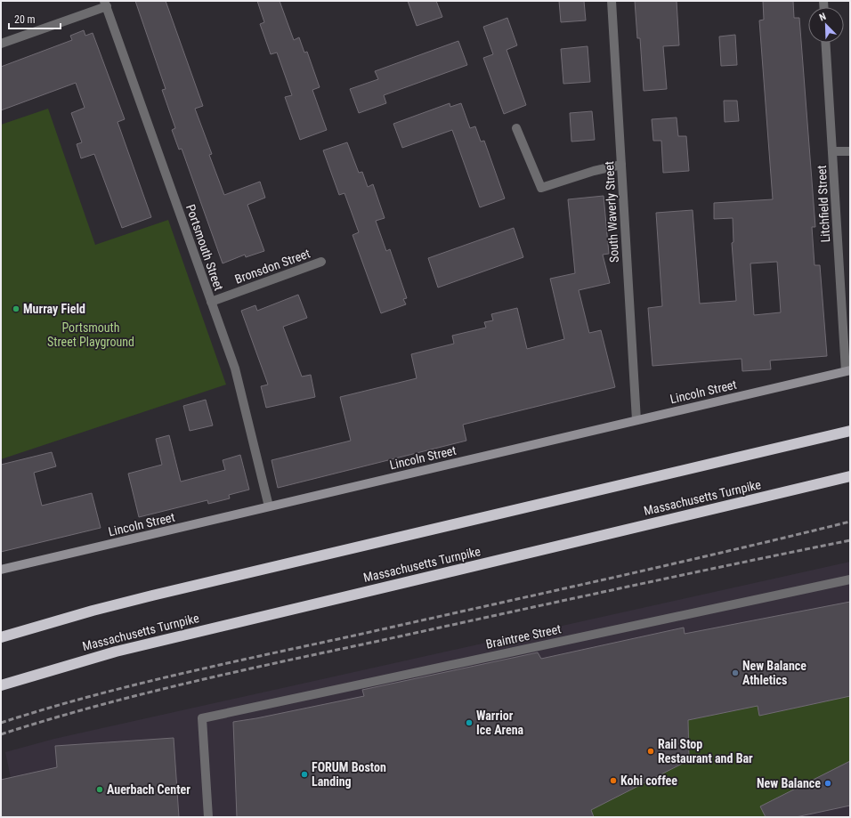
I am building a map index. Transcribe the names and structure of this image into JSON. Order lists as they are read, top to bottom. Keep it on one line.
{"streets":{"highway":["Massachusetts Turnpike"],"street":["Litchfield Street","South Waverly Street","Portsmouth Street","Bronsdon Street","Lincoln Street","Braintree Street"]},"crossings":[["Litchfield Street","Lincoln Street"],["South Waverly Street","Lincoln Street"],["Portsmouth Street","Bronsdon Street"],["Portsmouth Street","Lincoln Street"]],"parks":["Portsmouth Street Playground"],"places":["Murray Field","New Balance Athletics","Warrior Ice Arena","Rail Stop Restaurant and Bar","FORUM Boston Landing","Kohi coffee","New Balance","Auerbach Center"],"scale_bar":"20 m","north":"top left"}
